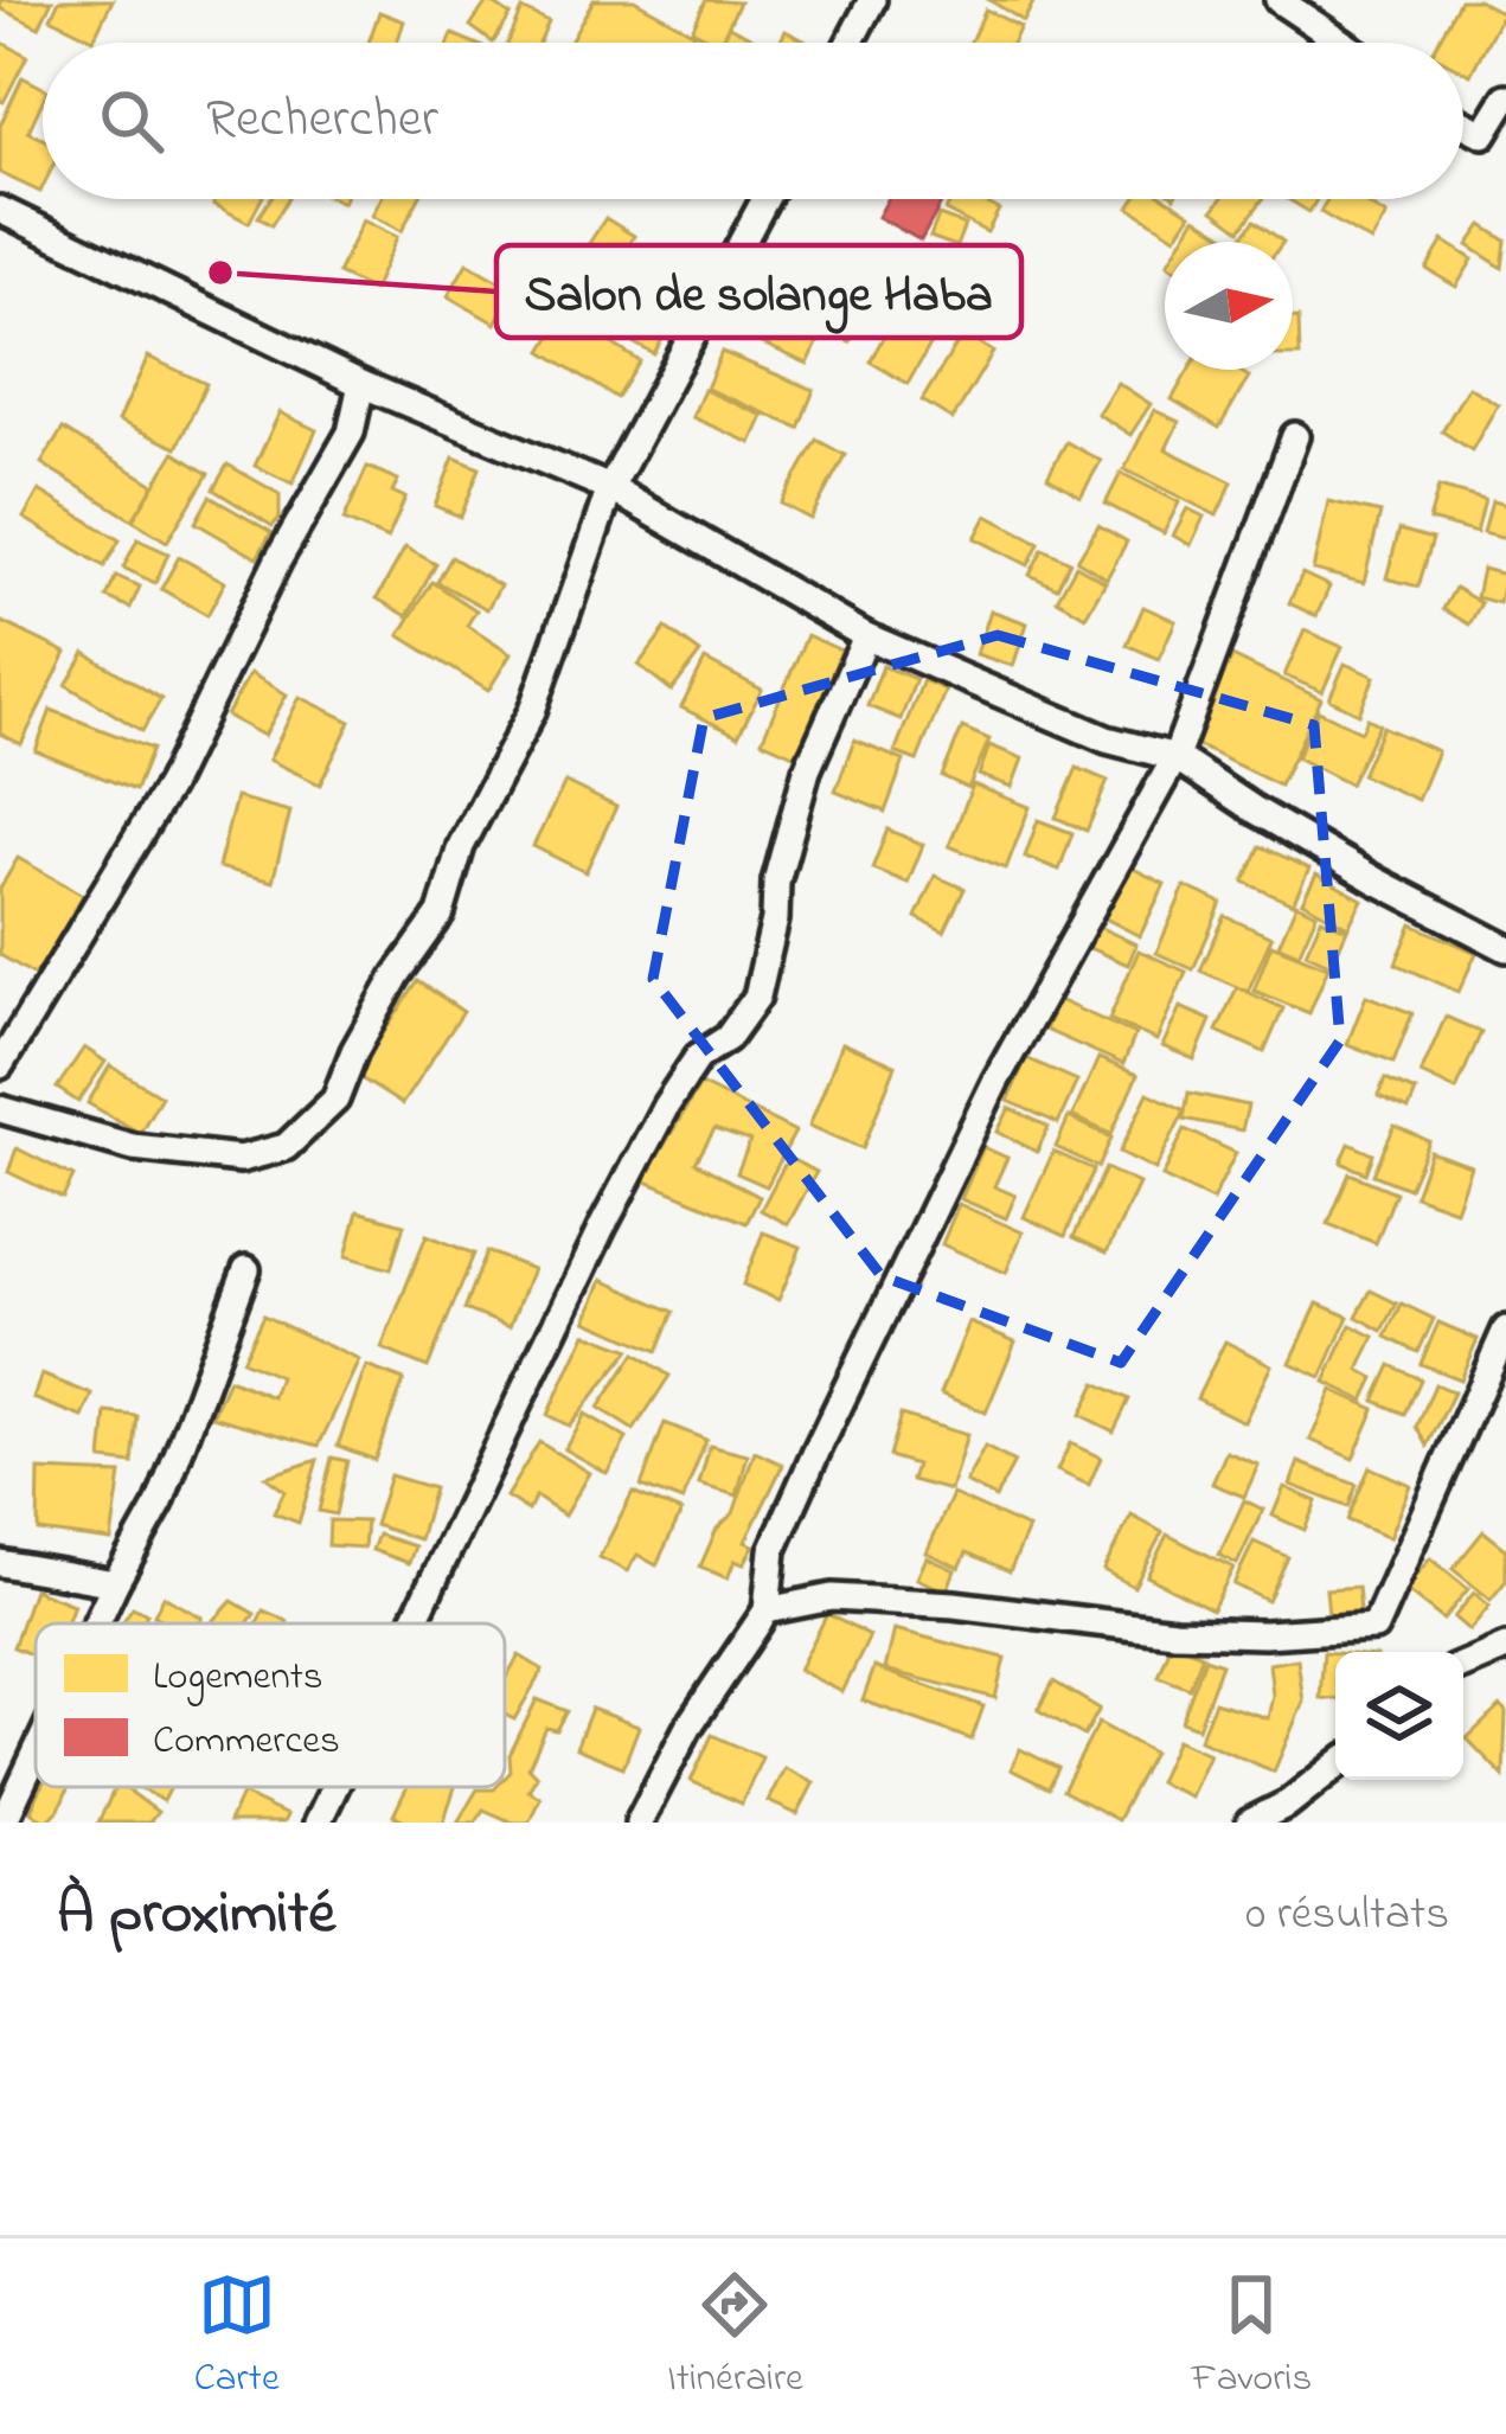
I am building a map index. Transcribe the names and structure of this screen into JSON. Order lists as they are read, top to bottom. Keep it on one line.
{"places":["Salon de solange Haba"],"legend":["Logements","Commerces"],"north":"right","page":{"search":"Rechercher","heading":["À proximité","0 résultats"],"nav":["Carte","Itinéraire","Favoris"]}}
